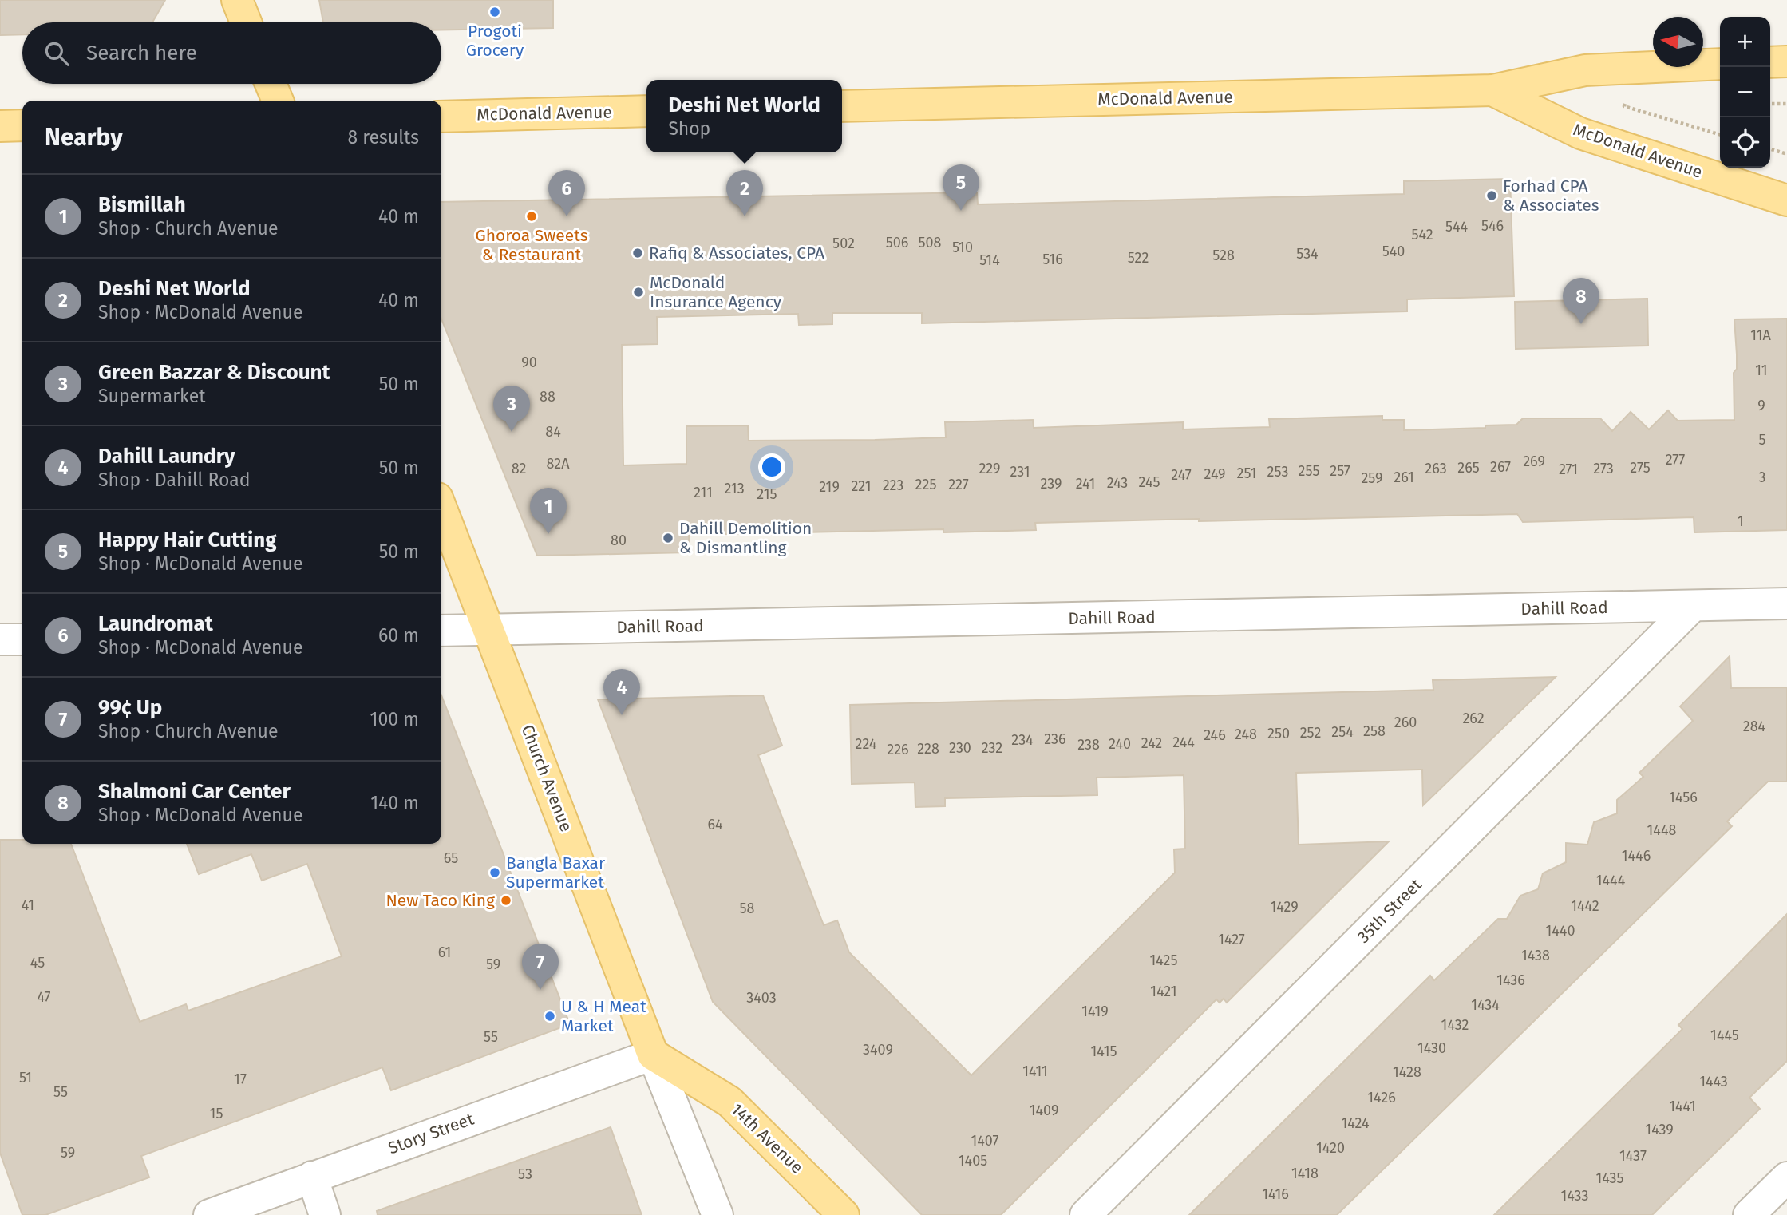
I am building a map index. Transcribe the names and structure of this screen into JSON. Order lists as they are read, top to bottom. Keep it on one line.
{"streets":{"main road":["McDonald Avenue","Church Avenue","14th Avenue"],"street":["Dahill Road","35th Street","Story Street"]},"crossings":[["Dahill Road","Church Avenue"],["Dahill Road","35th Street"],["Church Avenue","Story Street"],["Church Avenue","14th Avenue"],["Story Street","14th Avenue"]],"places":["Progoti Grocery","Forhad CPA & Associates","Ghoroa Sweets & Restaurant","Rafiq & Associates, CPA","McDonald Insurance Agency","Dahill Demolition & Dismantling","Bangla Baxar Supermarket","New Taco King","U & H Meat Market"],"house_numbers":["546","544","542","506","508","502","510","540","534","528","522","516","514","11A","90","11","88","9","84","5","277","269","82A","267","265","275","82","229","263","273","271","255","257","231","253","251","249","247","261","3","259","245","243","239","241","225","227","223","221","219","213","211","215","1","80","262","260","284","258","254","252","250","248","246","236","234","244","242","224","240","238","230","232","228","226","1456","64","1448","1446","65","1444","41","1442","1429","58","1440","1427","61","1438","1425","45","59","1436","1421","47","3403","1434","1419","1432","1445","55","1430","3409","1415","1411","1428","51","17","1443","55","1426","1441","1409","15","1424","1439","1407","1420","59","1437","1405","1418","53","1435","1416","1433"],"north":"left","page":{"map_buttons":["+","−"],"search":"Search here","popup":["Deshi Net World","Shop"],"heading":["Nearby","8 results"],"pins":["5","2","6","8","3","1","4","7"],"list":[{"mark":"1","name":"Bismillah","note":"Shop · Church Avenue","value":"40 m"},{"mark":"2","name":"Deshi Net World","note":"Shop · McDonald Avenue","value":"40 m"},{"mark":"3","name":"Green Bazzar & Discount","note":"Supermarket","value":"50 m"},{"mark":"4","name":"Dahill Laundry","note":"Shop · Dahill Road","value":"50 m"},{"mark":"5","name":"Happy Hair Cutting","note":"Shop · McDonald Avenue","value":"50 m"},{"mark":"6","name":"Laundromat","note":"Shop · McDonald Avenue","value":"60 m"},{"mark":"7","name":"99¢ Up","note":"Shop · Church Avenue","value":"100 m"},{"mark":"8","name":"Shalmoni Car Center","note":"Shop · McDonald Avenue","value":"140 m"}]}}
